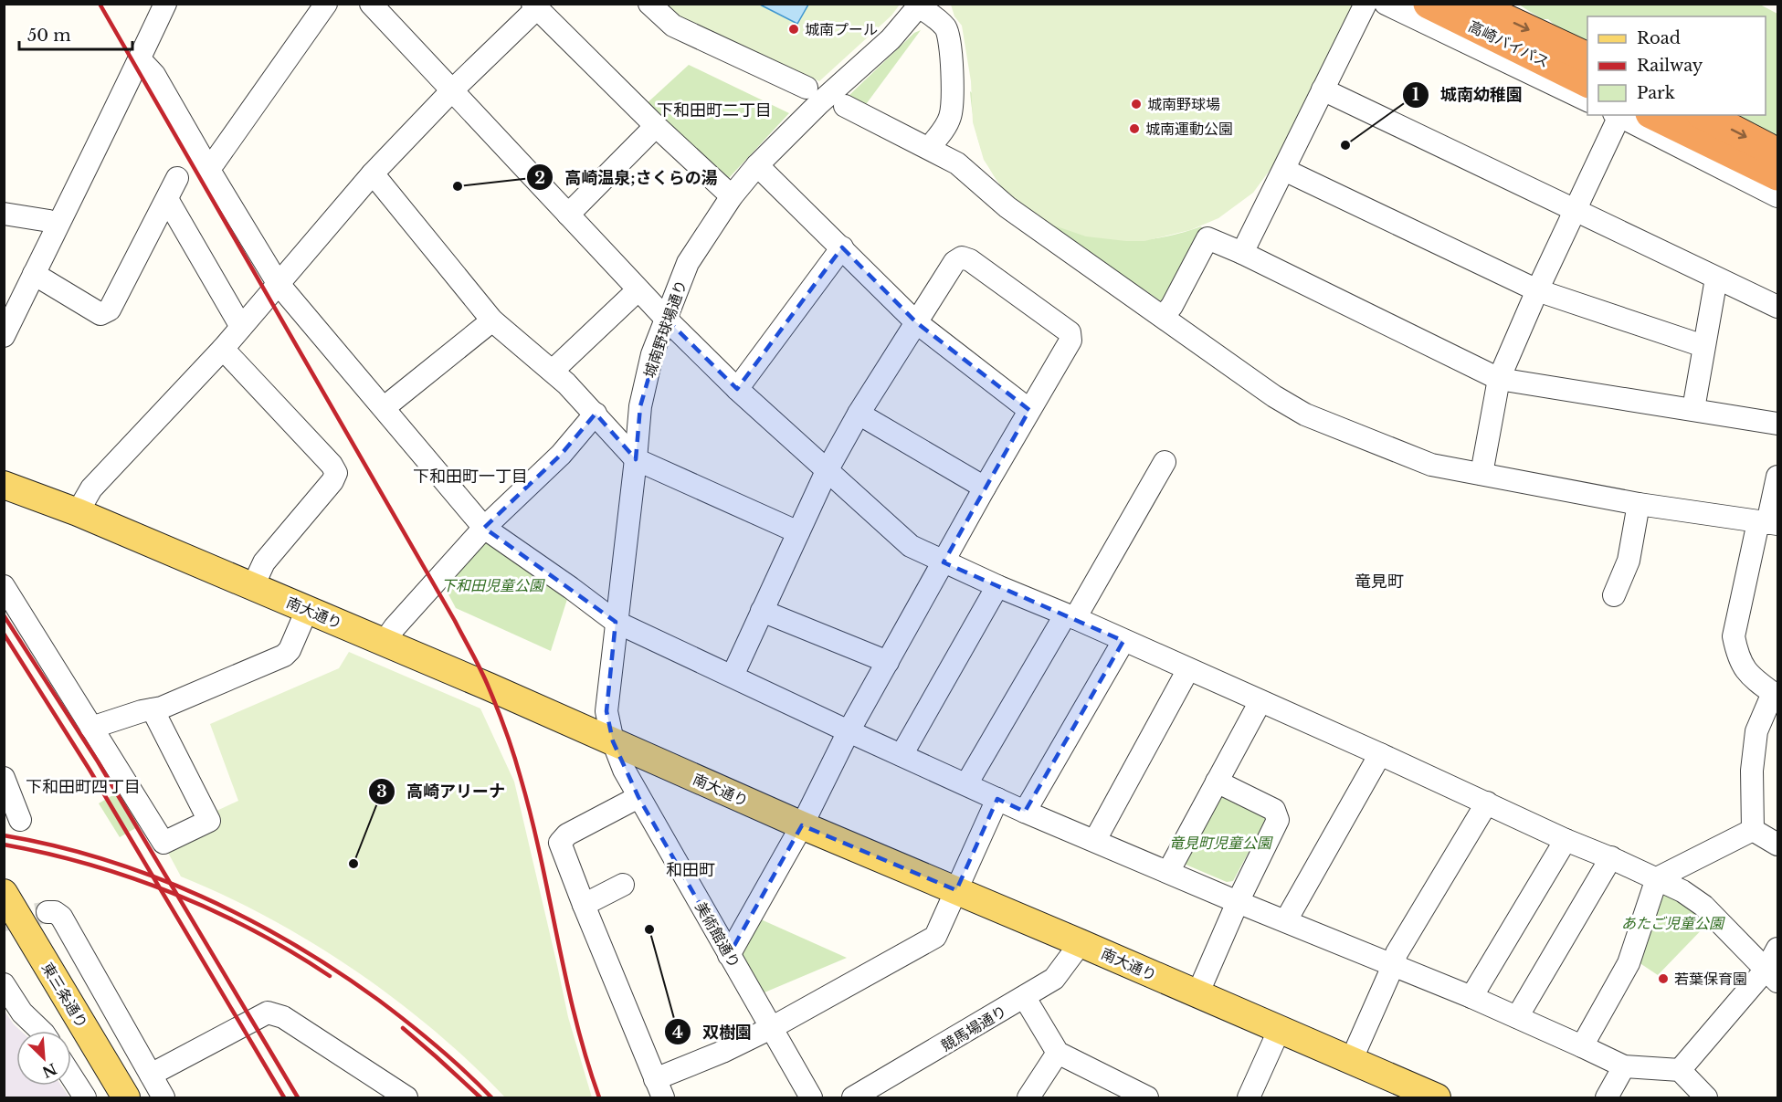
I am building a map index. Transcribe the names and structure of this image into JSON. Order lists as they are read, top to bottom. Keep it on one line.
{"streets":{"highway":["高崎バイパス"],"main road":["南大通り","東三条通り"],"street":["城南野球場通り","美術館通り","競馬場通り"]},"crossings":[["城南野球場通り","南大通り"],["城南野球場通り","美術館通り"],["南大通り","美術館通り"],["南大通り","競馬場通り"]],"districts":["下和田町二丁目","下和田町一丁目","竜見町","下和田町四丁目","和田町"],"parks":["下和田児童公園","竜見町児童公園","あたご児童公園"],"places":["城南プール","城南野球場","城南運動公園","城南幼稚園","高崎温泉;さくらの湯","高崎アリーナ","双樹園","若葉保育園"],"legend":["Road","Railway","Park"],"scale_bar":"50 m","north":"bottom right"}
